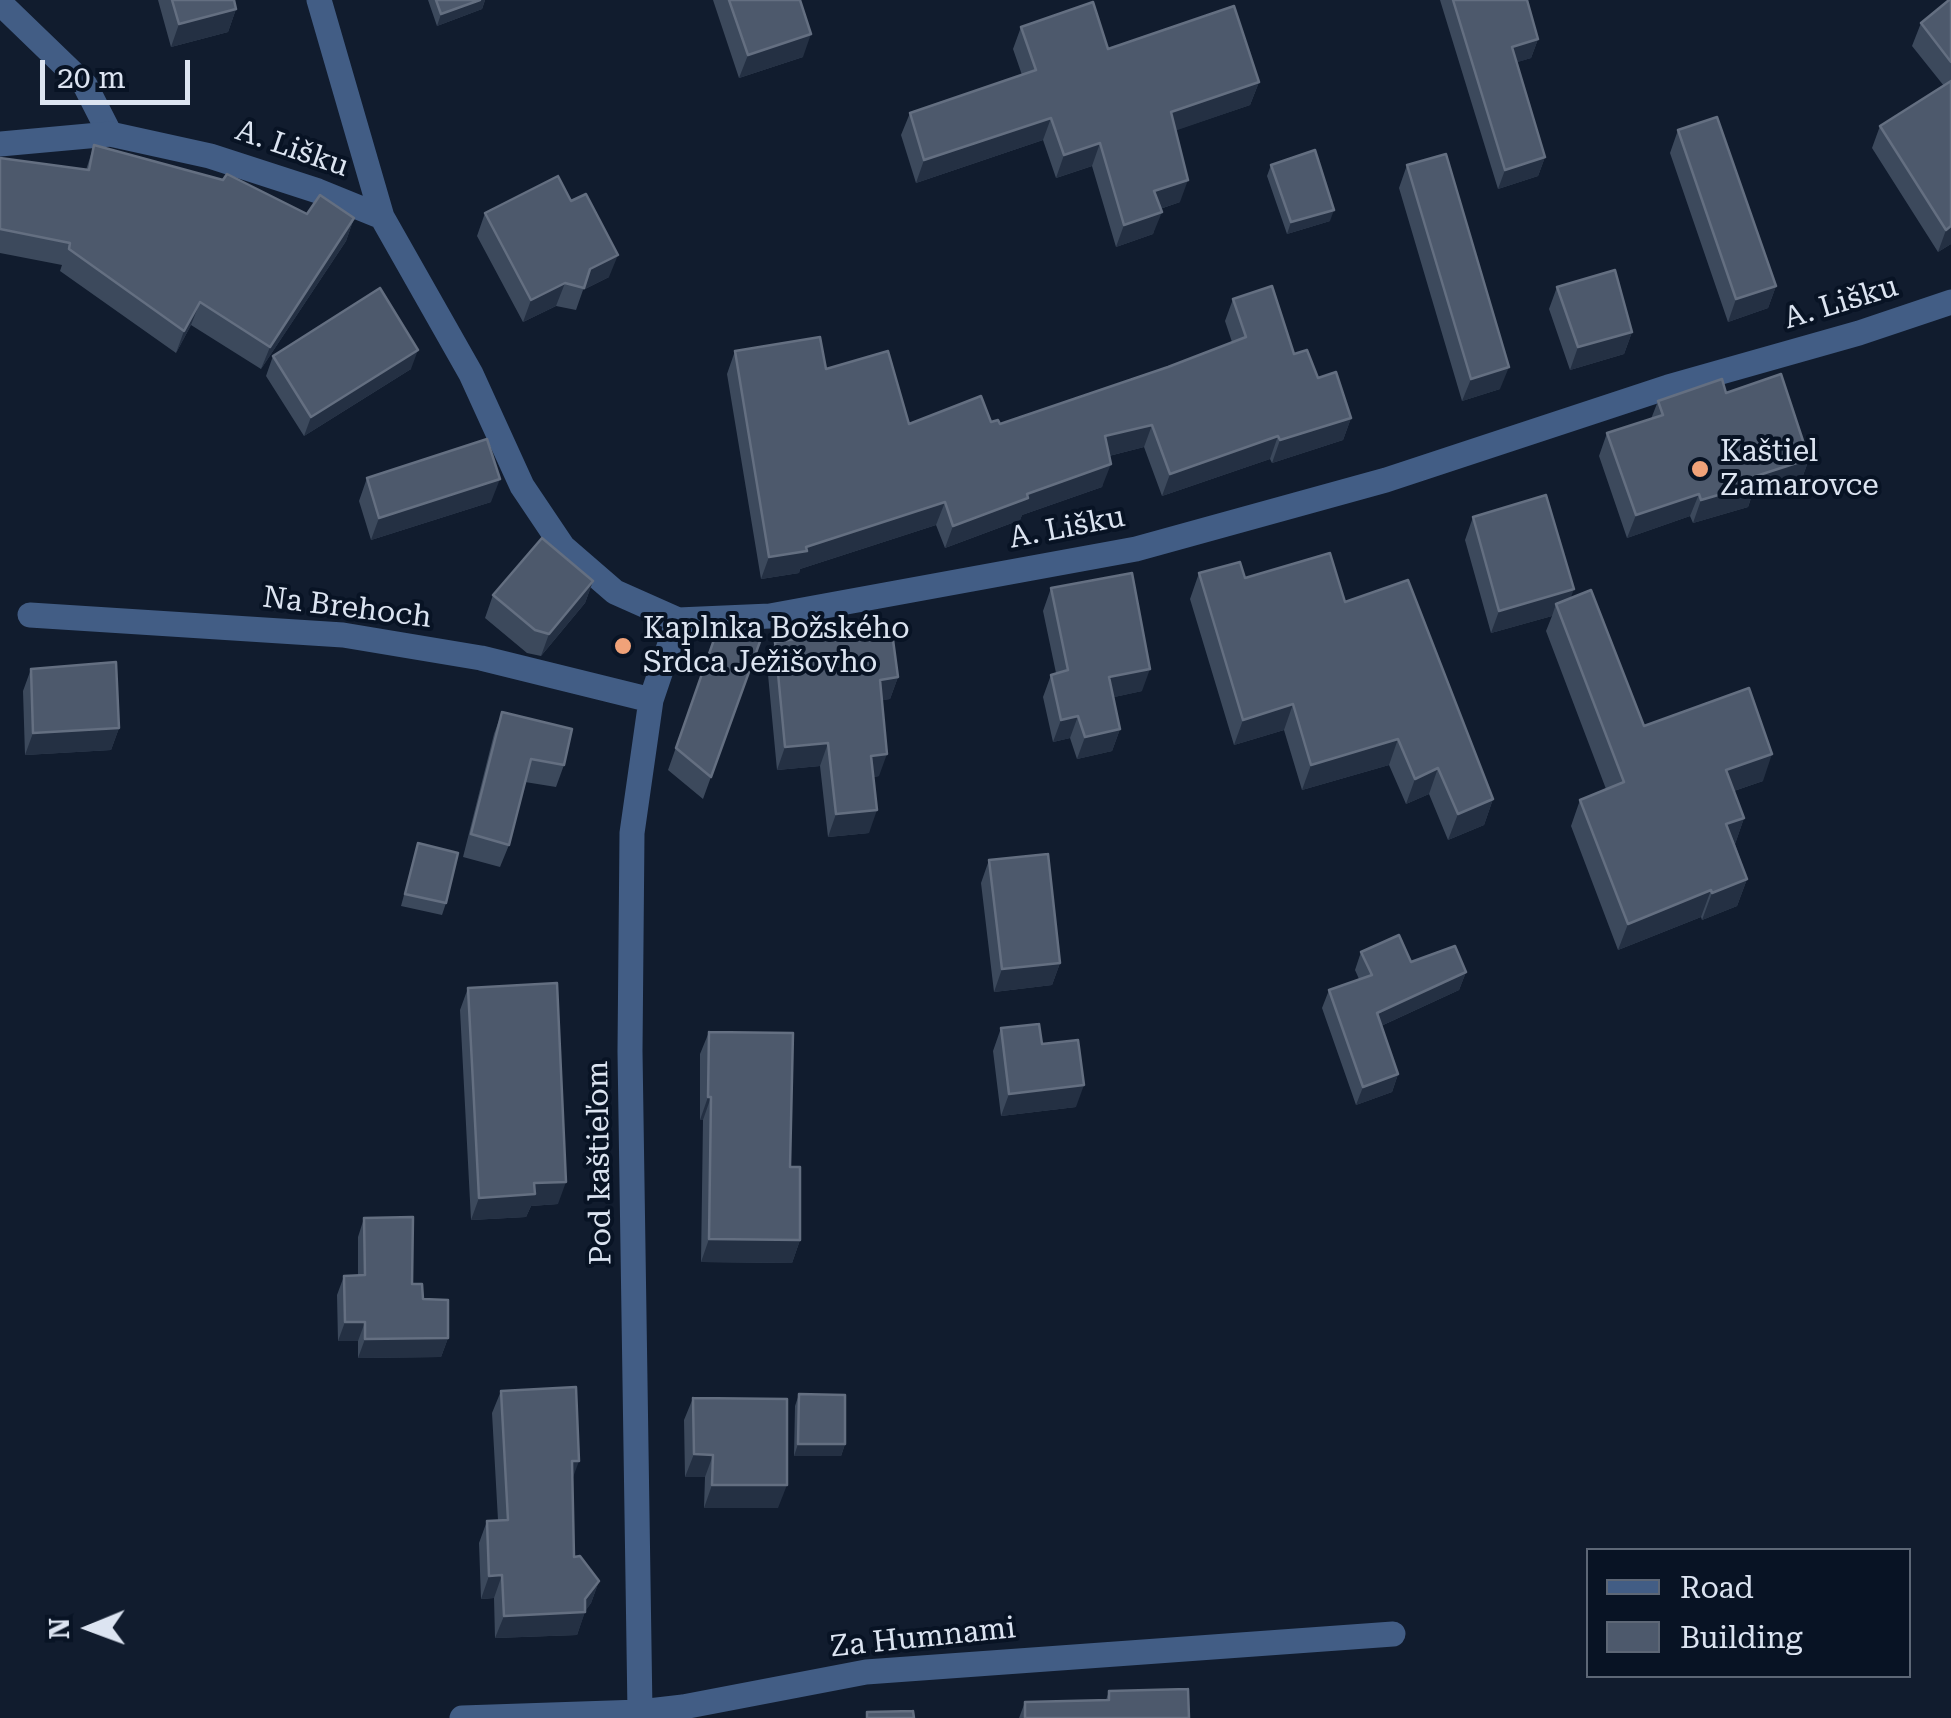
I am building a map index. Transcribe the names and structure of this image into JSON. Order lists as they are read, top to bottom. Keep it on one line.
{"streets":{"street":["A. Lišku","Na Brehoch","Pod kaštieľom","Za Humnami"]},"crossings":[["A. Lišku","Pod kaštieľom"],["Na Brehoch","Pod kaštieľom"],["Pod kaštieľom","Za Humnami"]],"places":["Kaštiel Zamarovce","Kaplnka Božského Srdca Ježišovho"],"legend":["Road","Building"],"scale_bar":"20 m","north":"left"}
